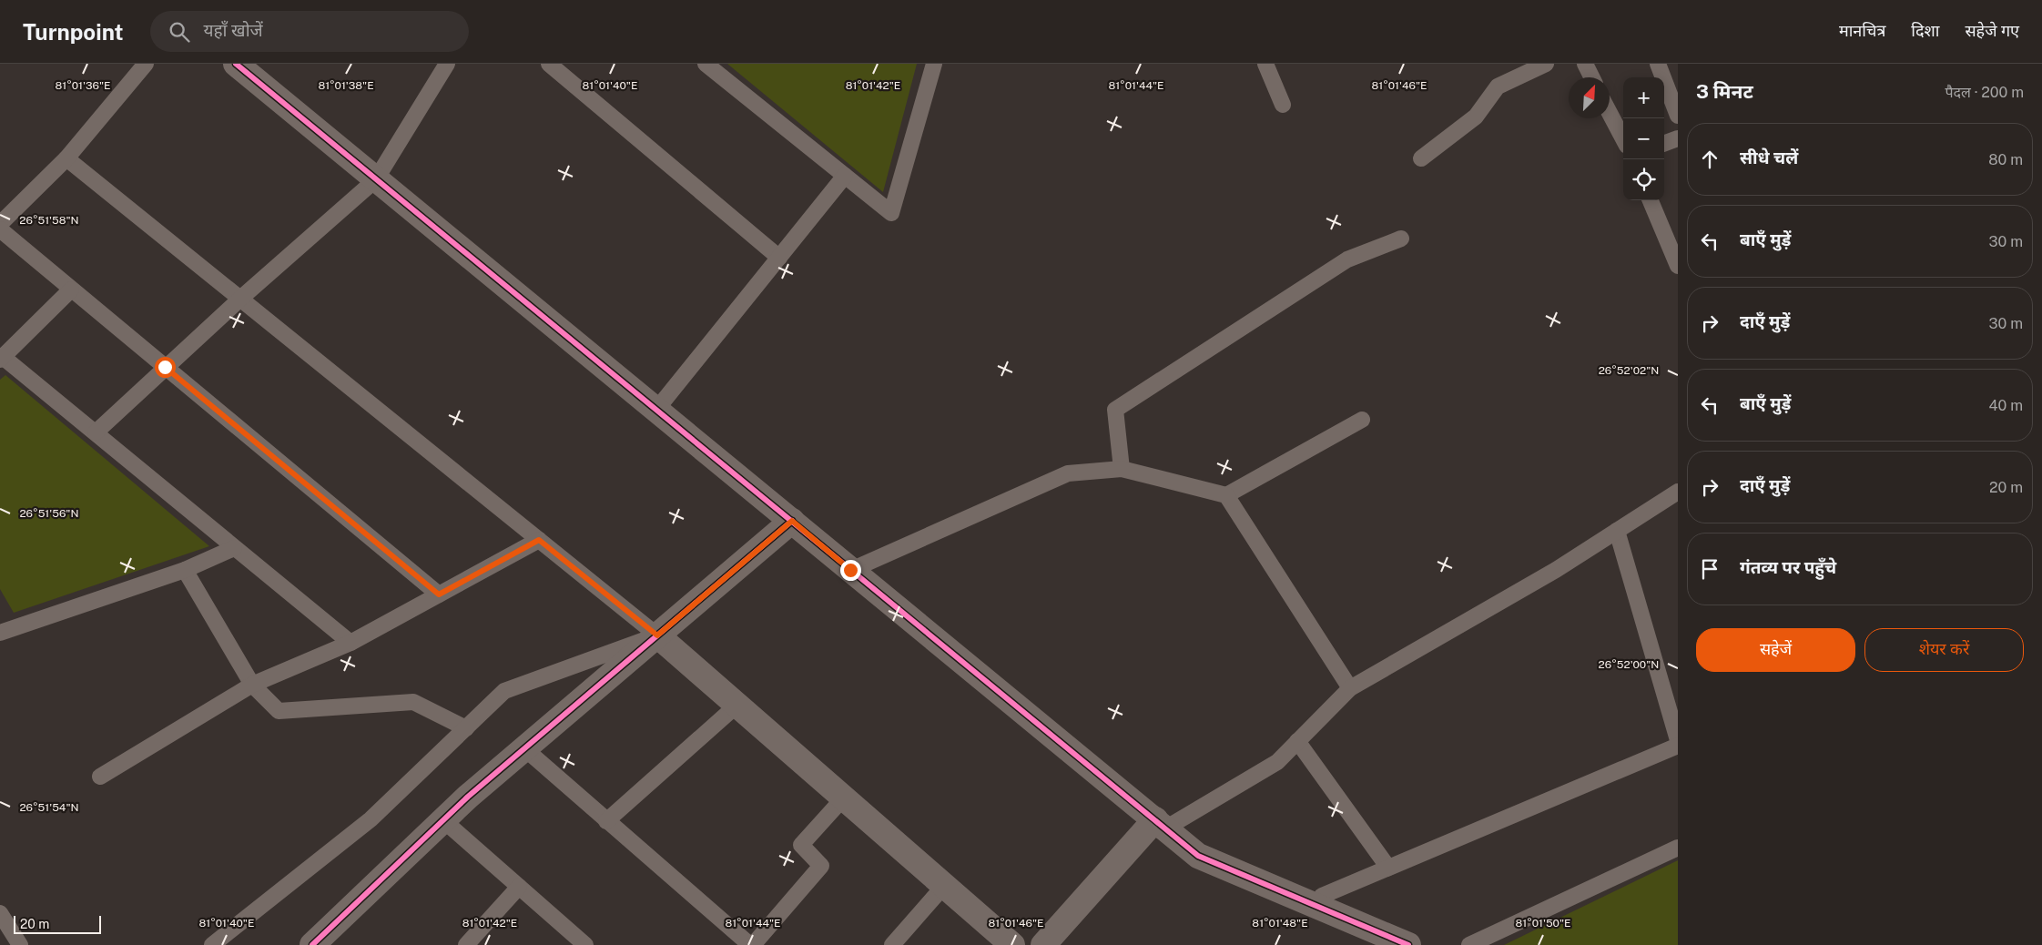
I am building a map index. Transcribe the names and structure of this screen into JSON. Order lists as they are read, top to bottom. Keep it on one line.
{"scale_bar":"20 m","north":"top right","page":{"header":"Turnpoint","search":"यहाँ खोजें","nav":["मानचित्र","दिशा","सहेजे गए"],"heading":["3 मिनट","पैदल · 200 m"],"map_buttons":["+","−"],"list":[["सीधे चलें","80 m"],["बाएँ मुड़ें","30 m"],["दाएँ मुड़ें","30 m"],["बाएँ मुड़ें","40 m"],["दाएँ मुड़ें","20 m"],"गंतव्य पर पहुँचे"],"buttons":["सहेजें","शेयर करें"],"scale":"20 m"},"coordinates":["81°01'36\"E","81°01'38\"E","81°01'46\"E","81°01'40\"E","81°01'42\"E","81°01'44\"E","26°51'58\"N","26°52'02\"N","26°51'56\"N","26°52'00\"N","26°51'54\"N","81°01'48\"E","81°01'50\"E"]}
